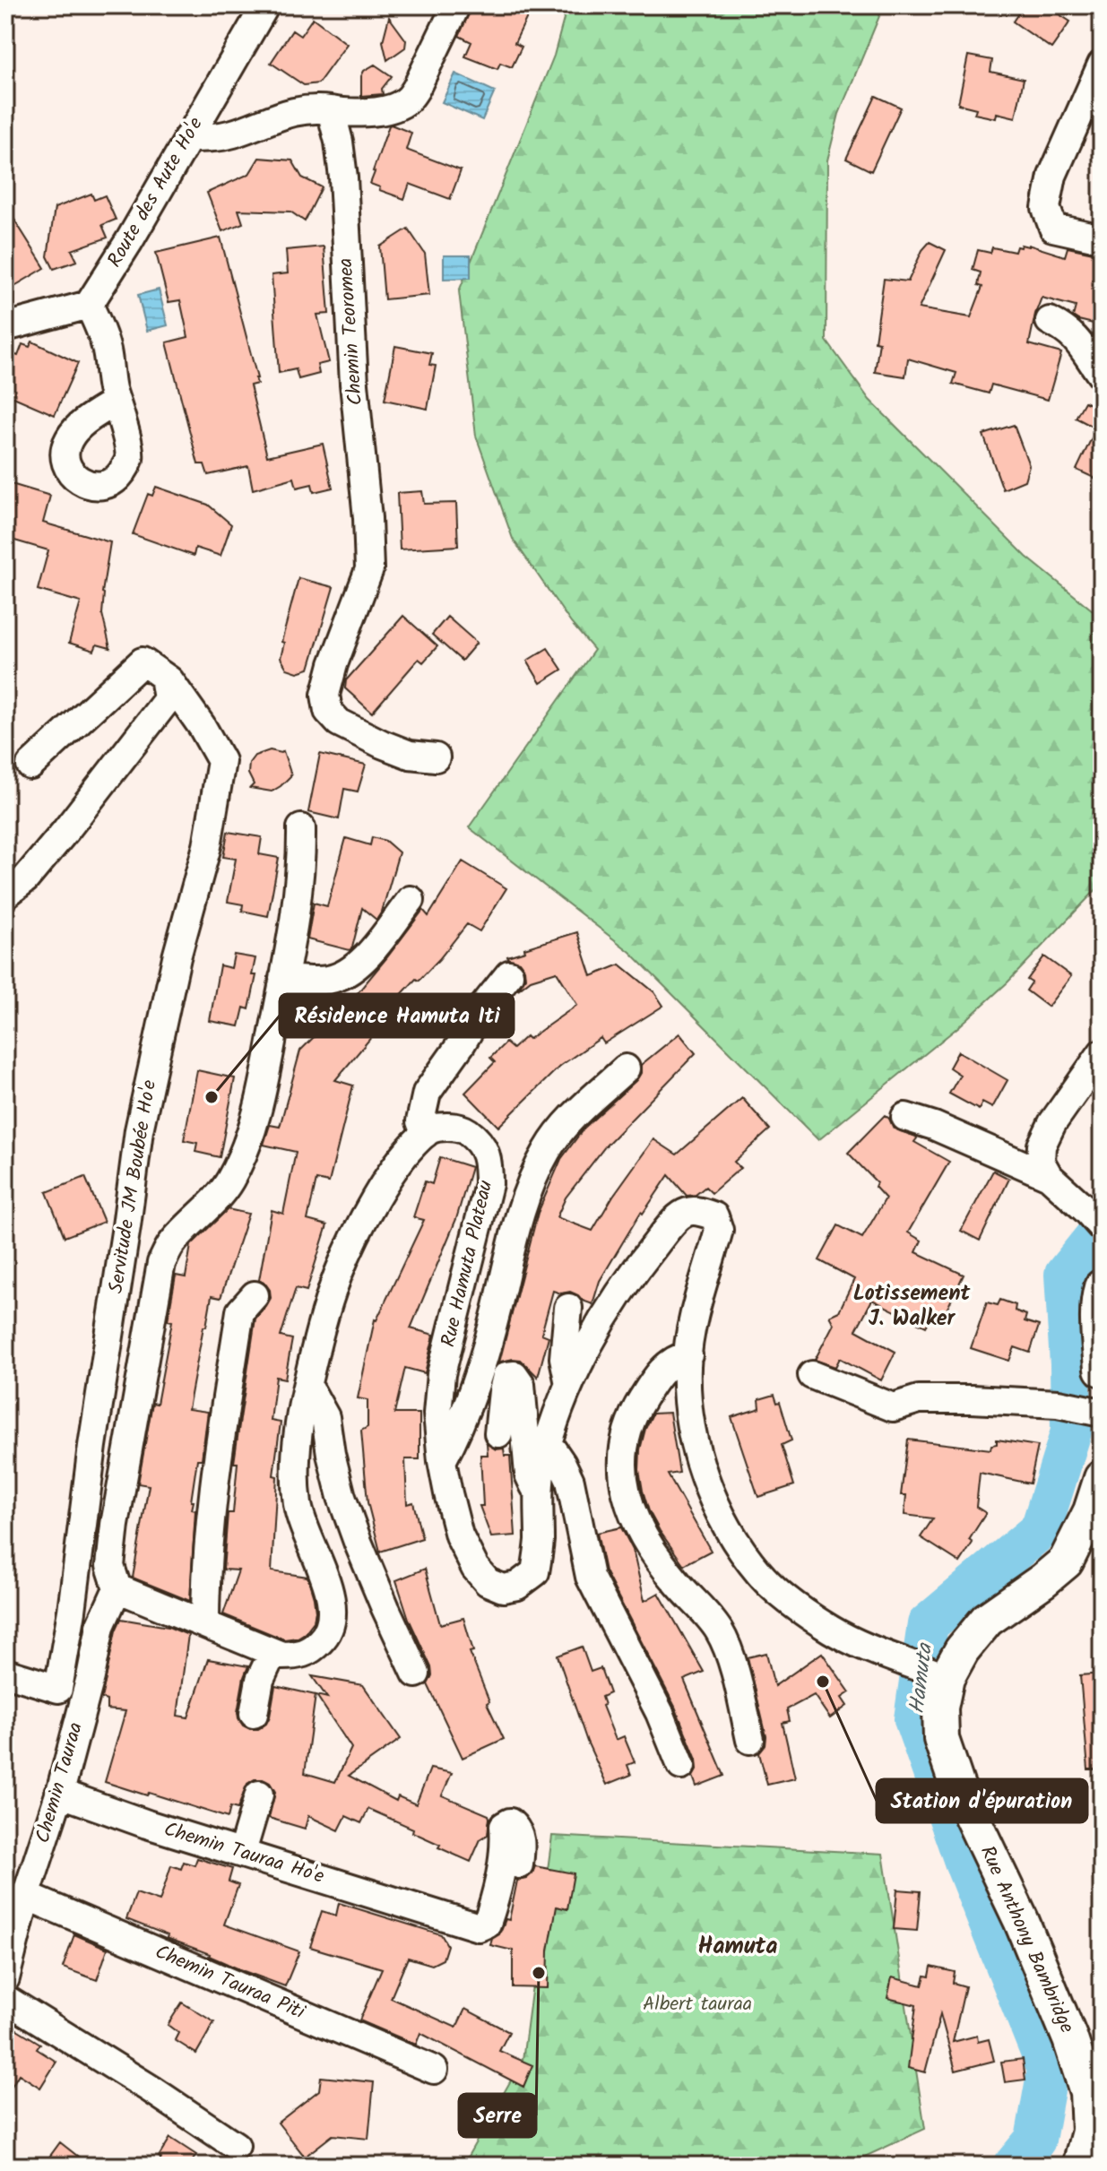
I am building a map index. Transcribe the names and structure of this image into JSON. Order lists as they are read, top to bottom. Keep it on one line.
{"streets":{"main road":["Rue Anthony Bambridge"],"street":["Route des Aute Ho'e","Chemin Teoromea","Servitude JM Boubée Ho'e","Rue Hamuta Plateau","Chemin Tauraa","Chemin Tauraa Ho'e","Chemin Tauraa Piti"]},"crossings":[["Rue Hamuta Plateau","Rue Anthony Bambridge"],["Chemin Tauraa","Chemin Tauraa Ho'e"],["Chemin Tauraa","Chemin Tauraa Piti"]],"districts":["Lotissement J. Walker","Hamuta"],"water":["Hamuta"],"parks":["Albert tauraa"],"places":["Résidence Hamuta Iti","Station d'épuration","Serre"]}
